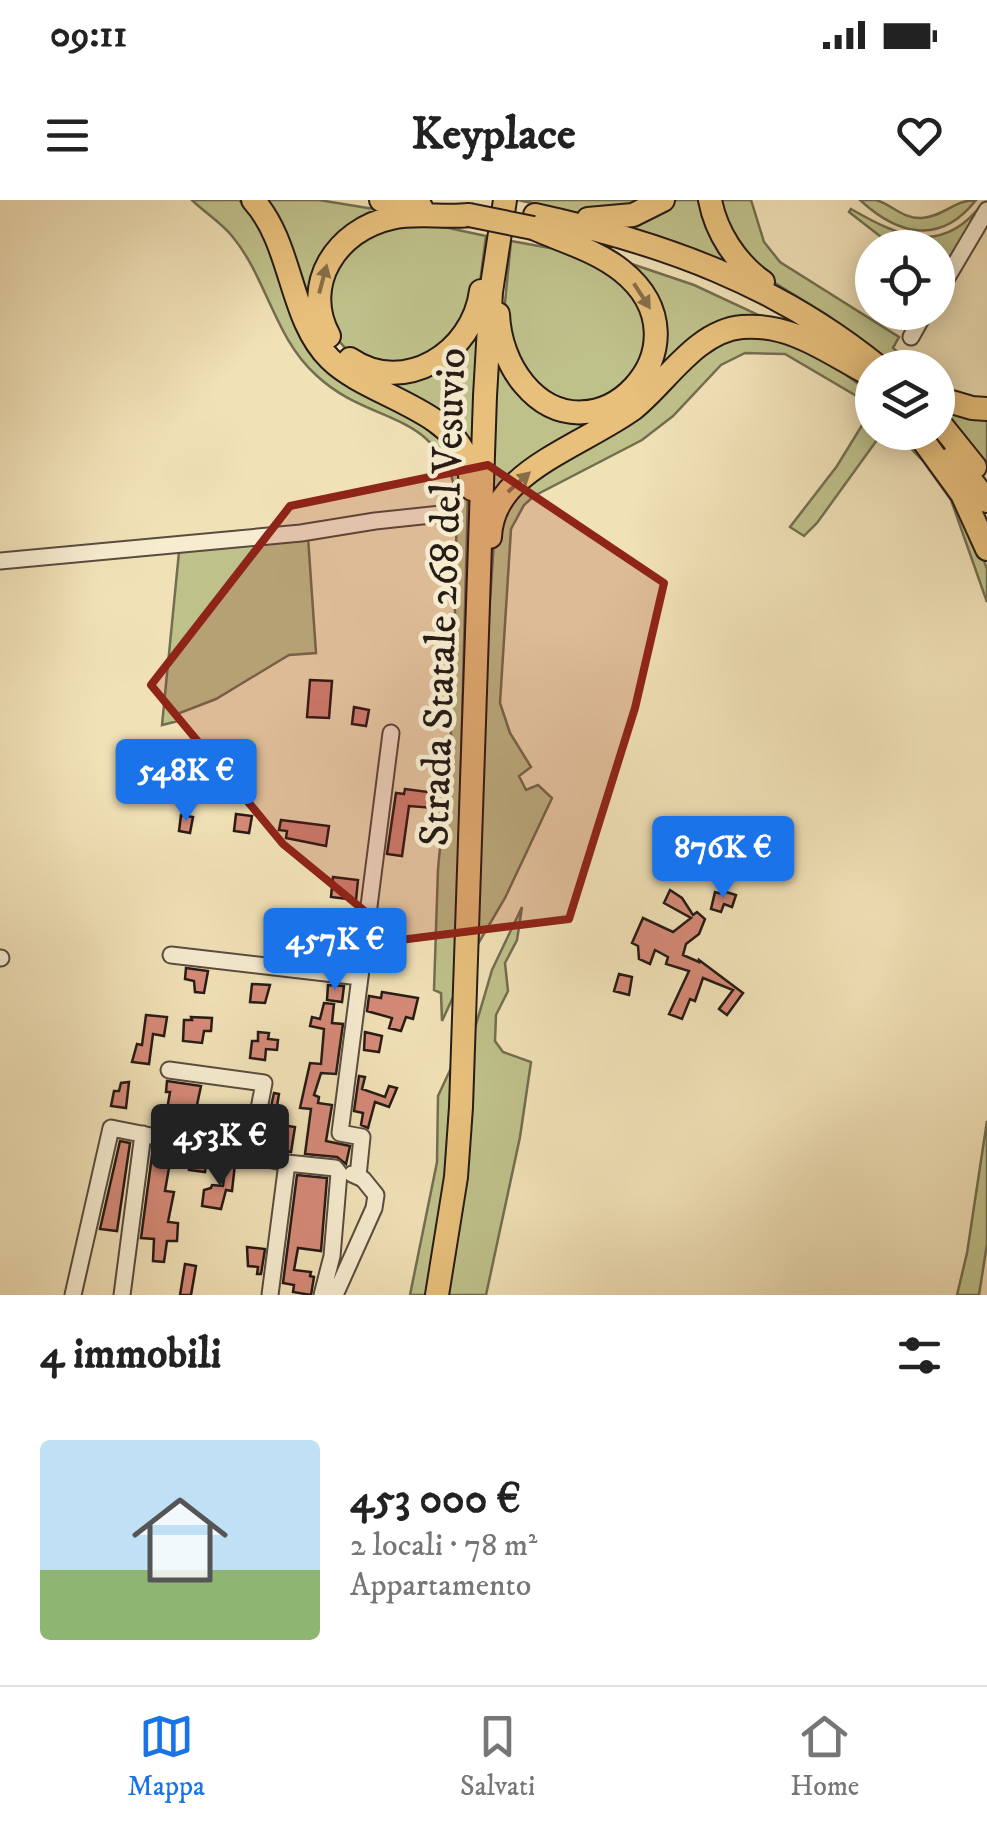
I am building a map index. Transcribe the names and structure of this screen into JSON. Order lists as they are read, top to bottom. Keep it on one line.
{"streets":{"highway":["Strada Statale 268 del Vesuvio"]},"page":{"status":"09:11","header":"Keyplace","price":["548K €","876K €","457K €","453K €"],"heading":"4 immobili","list":[{"name":"453 000 €","note":"2 locali · 78 m² · Appartamento"}],"tabs":["Mappa","Salvati","Home"]}}
